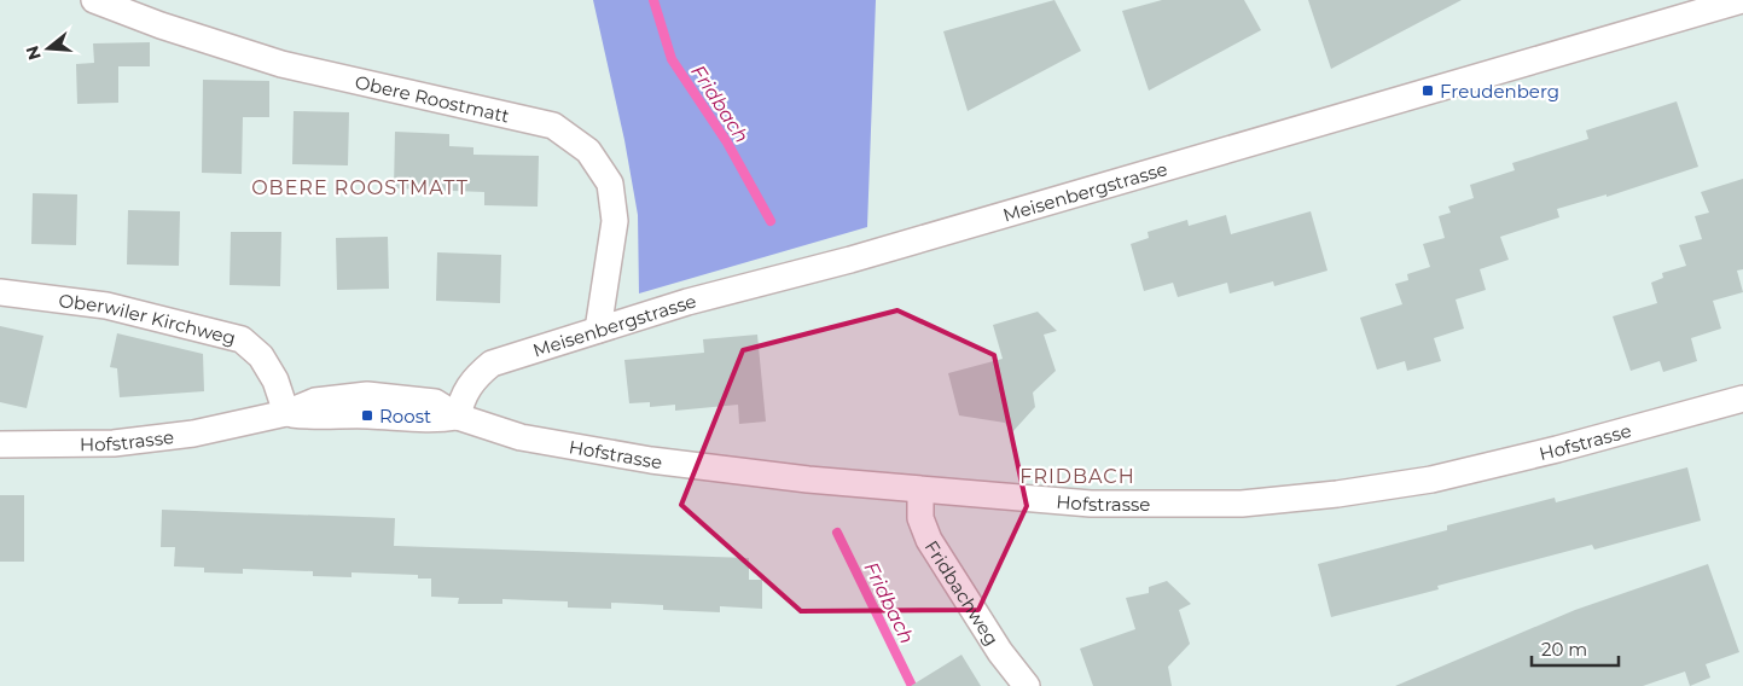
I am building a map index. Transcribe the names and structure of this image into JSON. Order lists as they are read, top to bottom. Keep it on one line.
{"streets":{"street":["Obere Roostmatt","Meisenbergstrasse","Oberwiler Kirchweg","Hofstrasse","Fridbachweg"]},"crossings":[["Obere Roostmatt","Meisenbergstrasse"],["Meisenbergstrasse","Hofstrasse"],["Oberwiler Kirchweg","Hofstrasse"],["Hofstrasse","Fridbachweg"]],"districts":["OBERE ROOSTMATT","FRIDBACH"],"water":["Fridbach"],"places":{"transit":["Freudenberg","Roost"]},"scale_bar":"20 m","north":"left"}
